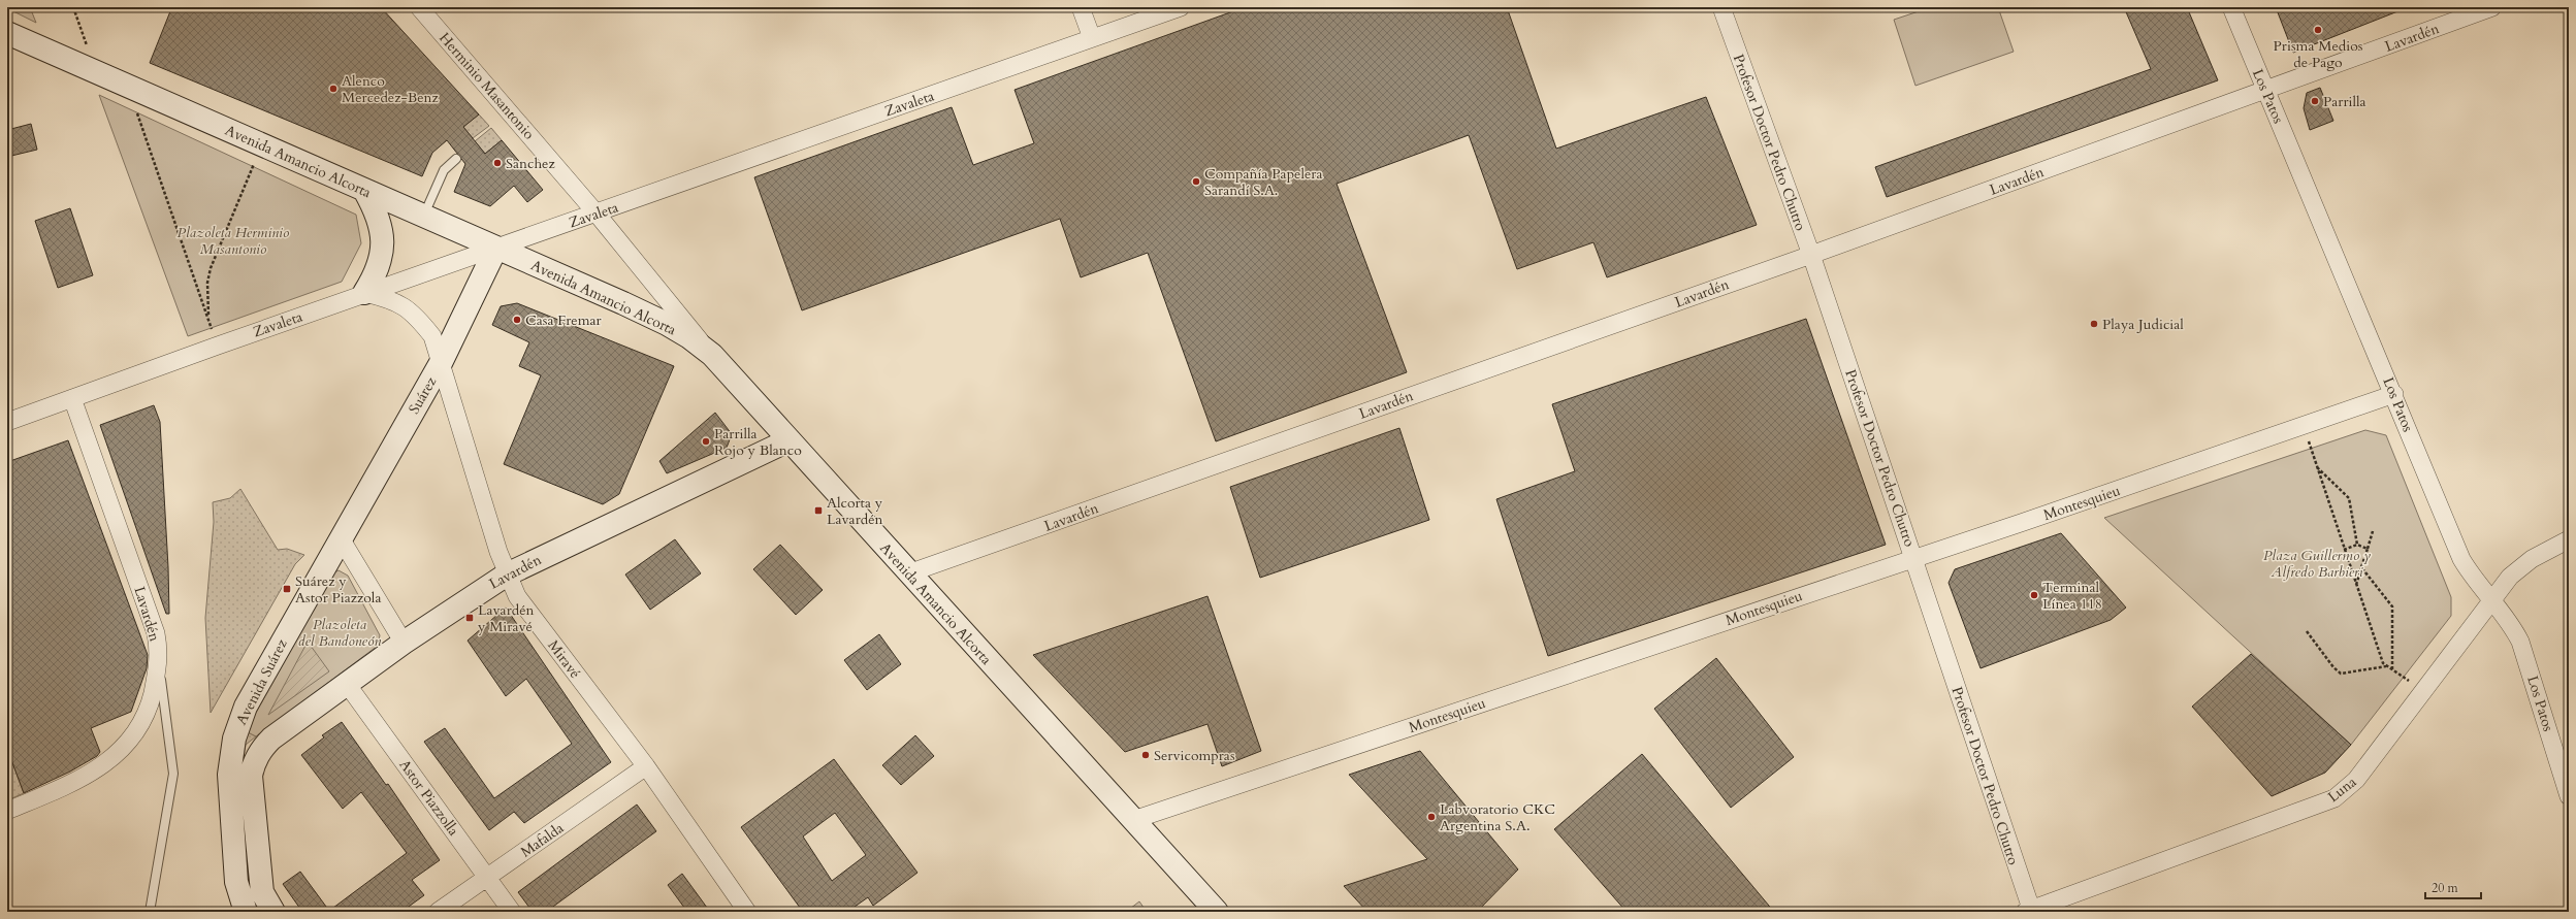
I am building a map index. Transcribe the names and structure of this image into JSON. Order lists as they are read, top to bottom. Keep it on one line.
{"streets":{"main road":["Lavardén","Avenida Amancio Alcorta","Suárez","Avenida Suárez"],"street":["Herminio Masantonio","Los Patos","Zavaleta","Profesor Doctor Pedro Chutro","Montesquieu","Miravé","Luna","Astor Piazzolla","Mafalda"]},"crossings":[["Lavardén","Los Patos"],["Lavardén","Zavaleta"],["Lavardén","Profesor Doctor Pedro Chutro"],["Lavardén","Avenida Amancio Alcorta"],["Lavardén","Miravé"],["Lavardén","Astor Piazzolla"],["Herminio Masantonio","Zavaleta"],["Herminio Masantonio","Avenida Amancio Alcorta"],["Los Patos","Montesquieu"],["Los Patos","Luna"],["Zavaleta","Avenida Amancio Alcorta"],["Zavaleta","Suárez"],["Zavaleta","Miravé"],["Profesor Doctor Pedro Chutro","Montesquieu"],["Profesor Doctor Pedro Chutro","Luna"],["Avenida Amancio Alcorta","Suárez"],["Avenida Amancio Alcorta","Montesquieu"],["Suárez","Miravé"],["Suárez","Avenida Suárez"],["Miravé","Mafalda"],["Astor Piazzolla","Mafalda"]],"parks":["Plazoleta Herminio Masantonio","Plaza Guillermo y Alfredo Barbieri","Plazoleta del Bandoneón"],"places":{"other":["Prisma Medios de Pago","Alenco Mercedez-Benz","Parrilla","Sanchez","Compañía Papelera Sarandí S.A.","Casa Fremar","Playa Judicial","Parrilla Rojo y Blanco","Terminal Línea 118","Servicompras","Labvoratorio CKC Argentina S.A."],"transit":["Alcorta y Lavardén","Suárez y Astor Piazzola","Lavardén y Miravé"]},"scale_bar":"20 m"}
